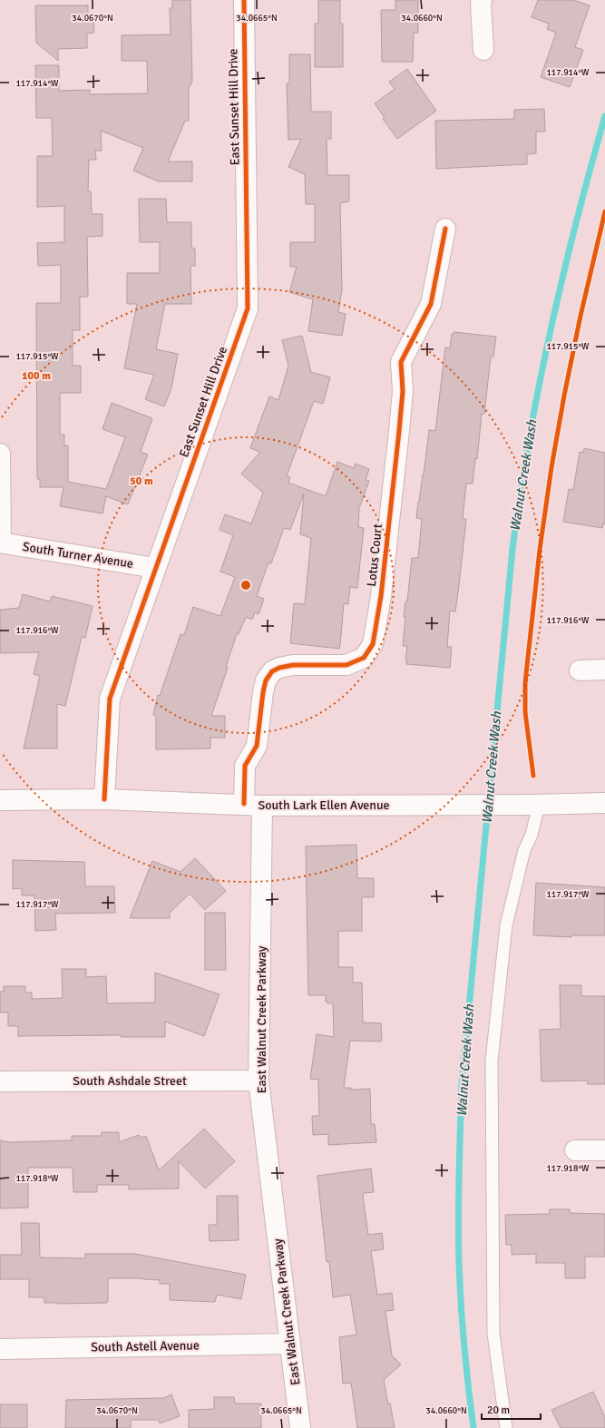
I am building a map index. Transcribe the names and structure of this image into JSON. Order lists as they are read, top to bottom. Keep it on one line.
{"streets":{"street":["East Sunset Hill Drive","South Turner Avenue","Lotus Court","South Lark Ellen Avenue","East Walnut Creek Parkway","South Ashdale Street","South Astell Avenue"]},"crossings":[["East Sunset Hill Drive","South Turner Avenue"],["East Sunset Hill Drive","South Lark Ellen Avenue"],["Lotus Court","South Lark Ellen Avenue"],["Lotus Court","East Walnut Creek Parkway"],["South Lark Ellen Avenue","East Walnut Creek Parkway"],["East Walnut Creek Parkway","South Ashdale Street"],["East Walnut Creek Parkway","South Astell Avenue"]],"water":["Walnut Creek Wash"],"scale_bar":"20 m","coordinates":["34.0670°N","34.0665°N","34.0660°N","117.914°W","117.915°W","117.916°W","117.917°W","117.918°W"],"rings":["100 m","50 m"]}
